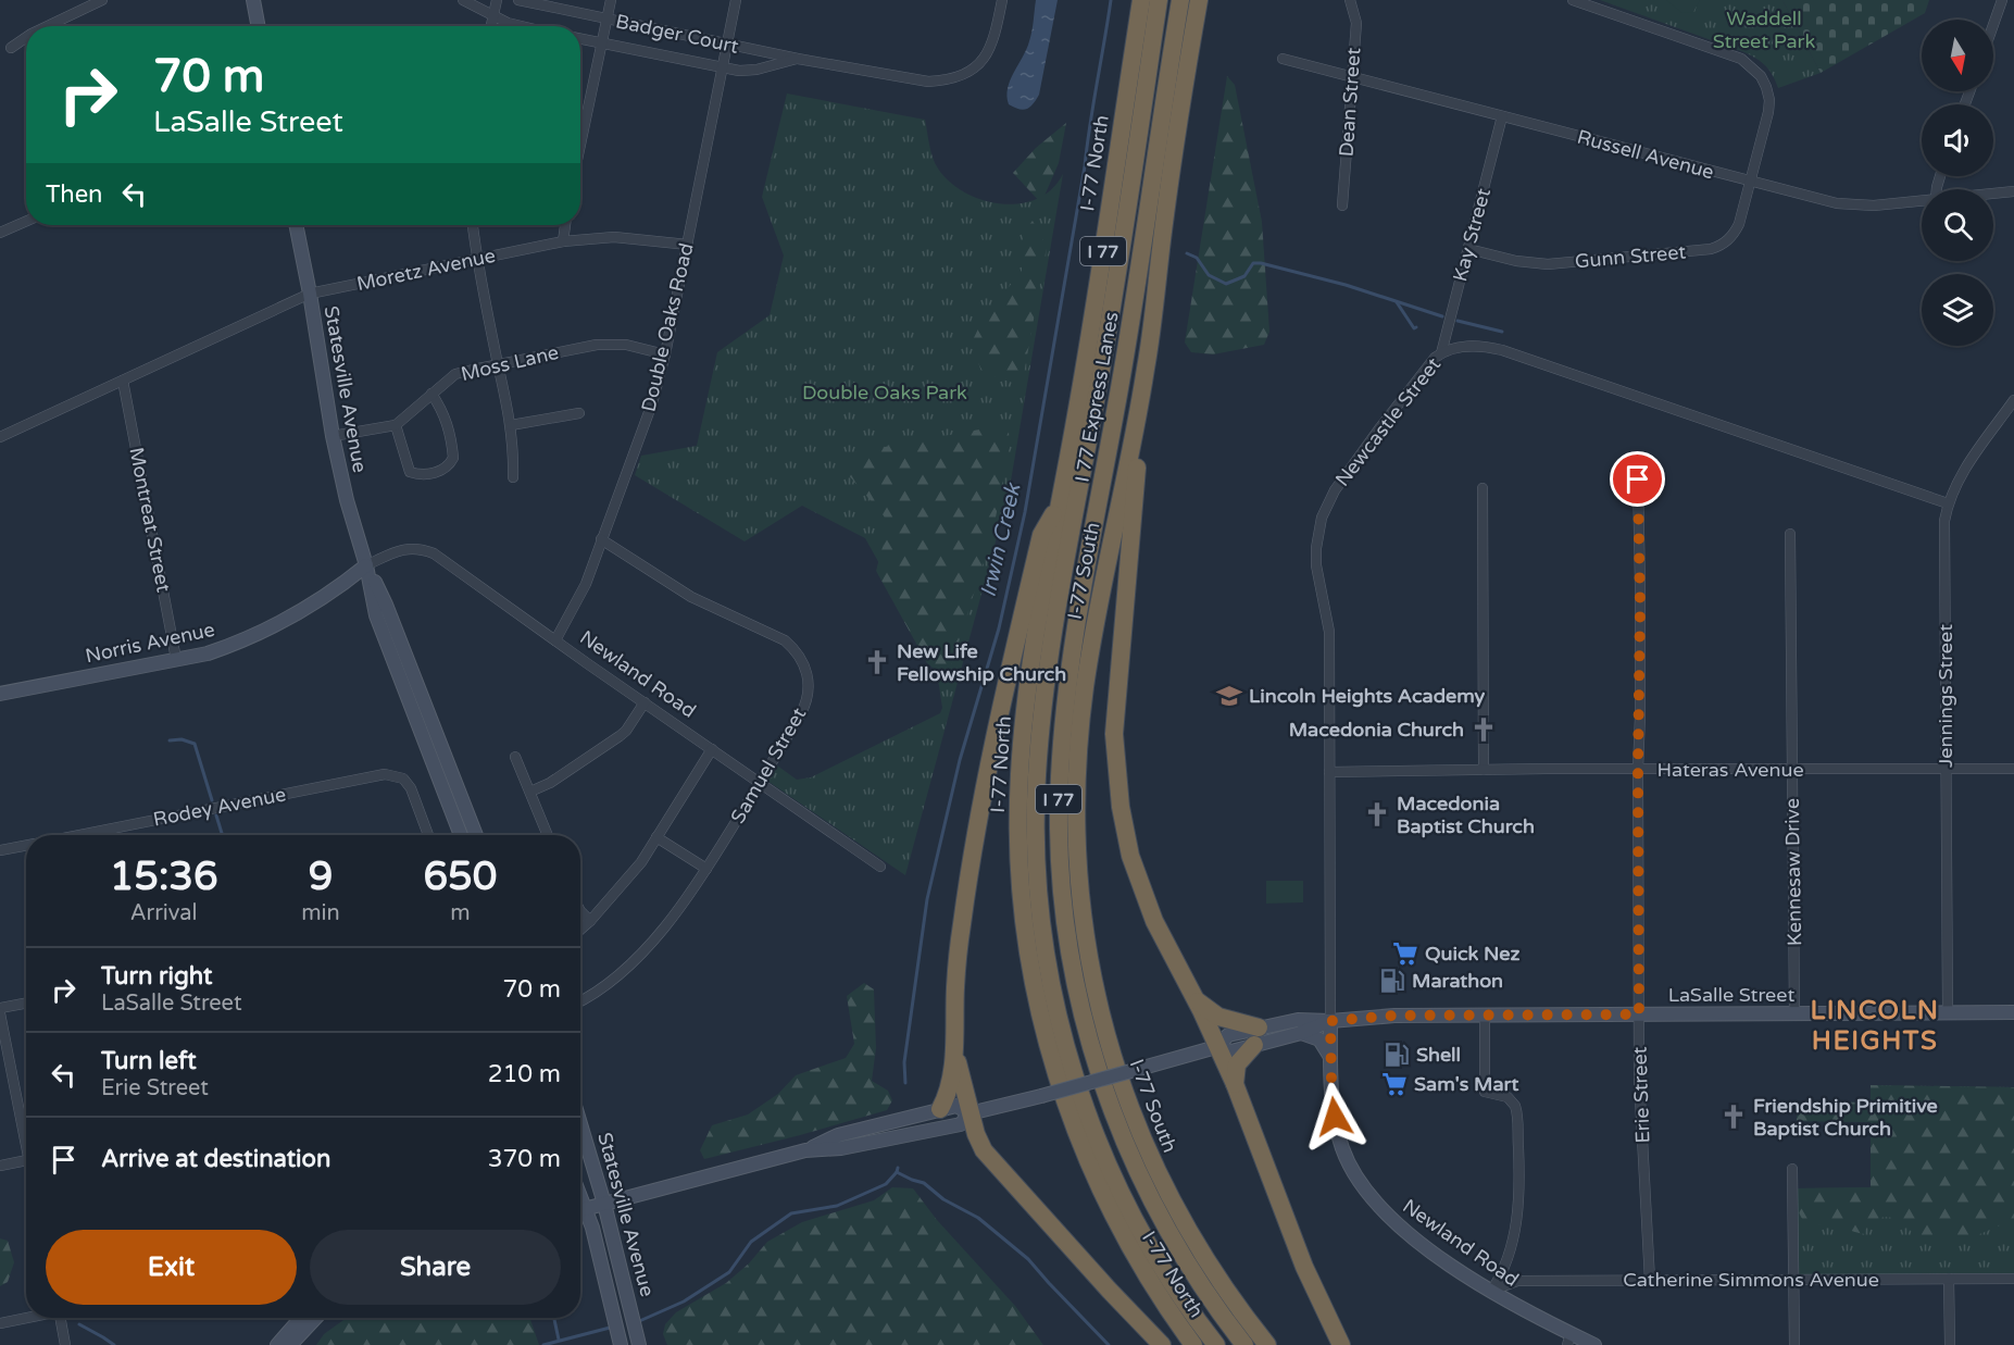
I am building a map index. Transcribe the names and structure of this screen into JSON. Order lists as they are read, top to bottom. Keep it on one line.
{"streets":{"highway":["I-77 North","I 77","I 77 Express Lanes","I-77 South"],"main road":["Statesville Avenue","Norris Avenue","Newland Road","LaSalle Street"],"street":["Badger Court","Dean Street","Russell Avenue","Kay Street","Gunn Street","Moretz Avenue","Double Oaks Road","Moss Lane","Newcastle Street","Montreat Street","Jennings Street","Samuel Street","Hateras Avenue","Rodey Avenue","Kennesaw Drive","Erie Street","Catherine Simmons Avenue"]},"crossings":[["Badger Court","Double Oaks Road"],["Dean Street","Russell Avenue"],["Russell Avenue","Kay Street"],["Russell Avenue","Gunn Street"],["Kay Street","Gunn Street"],["Kay Street","Newcastle Street"],["Moretz Avenue","Double Oaks Road"],["Moretz Avenue","Statesville Avenue"],["Moretz Avenue","Montreat Street"],["Double Oaks Road","Moss Lane"],["Double Oaks Road","Newland Road"],["Double Oaks Road","Samuel Street"],["Statesville Avenue","Norris Avenue"],["Statesville Avenue","Newland Road"],["Newcastle Street","Newland Road"],["Newcastle Street","Jennings Street"],["Newcastle Street","Hateras Avenue"],["Newcastle Street","LaSalle Street"],["Montreat Street","Norris Avenue"],["Norris Avenue","Newland Road"],["Newland Road","Samuel Street"],["Newland Road","LaSalle Street"],["Newland Road","Catherine Simmons Avenue"],["Jennings Street","Hateras Avenue"],["Jennings Street","LaSalle Street"],["Hateras Avenue","Kennesaw Drive"],["Hateras Avenue","Erie Street"],["Kennesaw Drive","LaSalle Street"],["LaSalle Street","Erie Street"],["Erie Street","Catherine Simmons Avenue"]],"districts":["LINCOLN HEIGHTS"],"water":["Irwin Creek"],"parks":["Waddell Street Park","Double Oaks Park"],"places":{"church":["New Life Fellowship Church","Macedonia Church","Macedonia Baptist Church","Friendship Primitive Baptist Church"],"school or university":["Lincoln Heights Academy"],"supermarket":["Quick Nez","Sam's Mart"],"fuel station":["Marathon","Shell"]},"north":"bottom","page":{"turn":["70 m","LaSalle Street"],"then":"Then","eta":["15:36","Arrival","9","min","650","m"],"list":[{"name":"Turn right","note":"LaSalle Street","value":"70 m"},{"name":"Turn left","note":"Erie Street","value":"210 m"},{"name":"Arrive at destination","value":"370 m"}],"buttons":["Exit","Share"]}}
